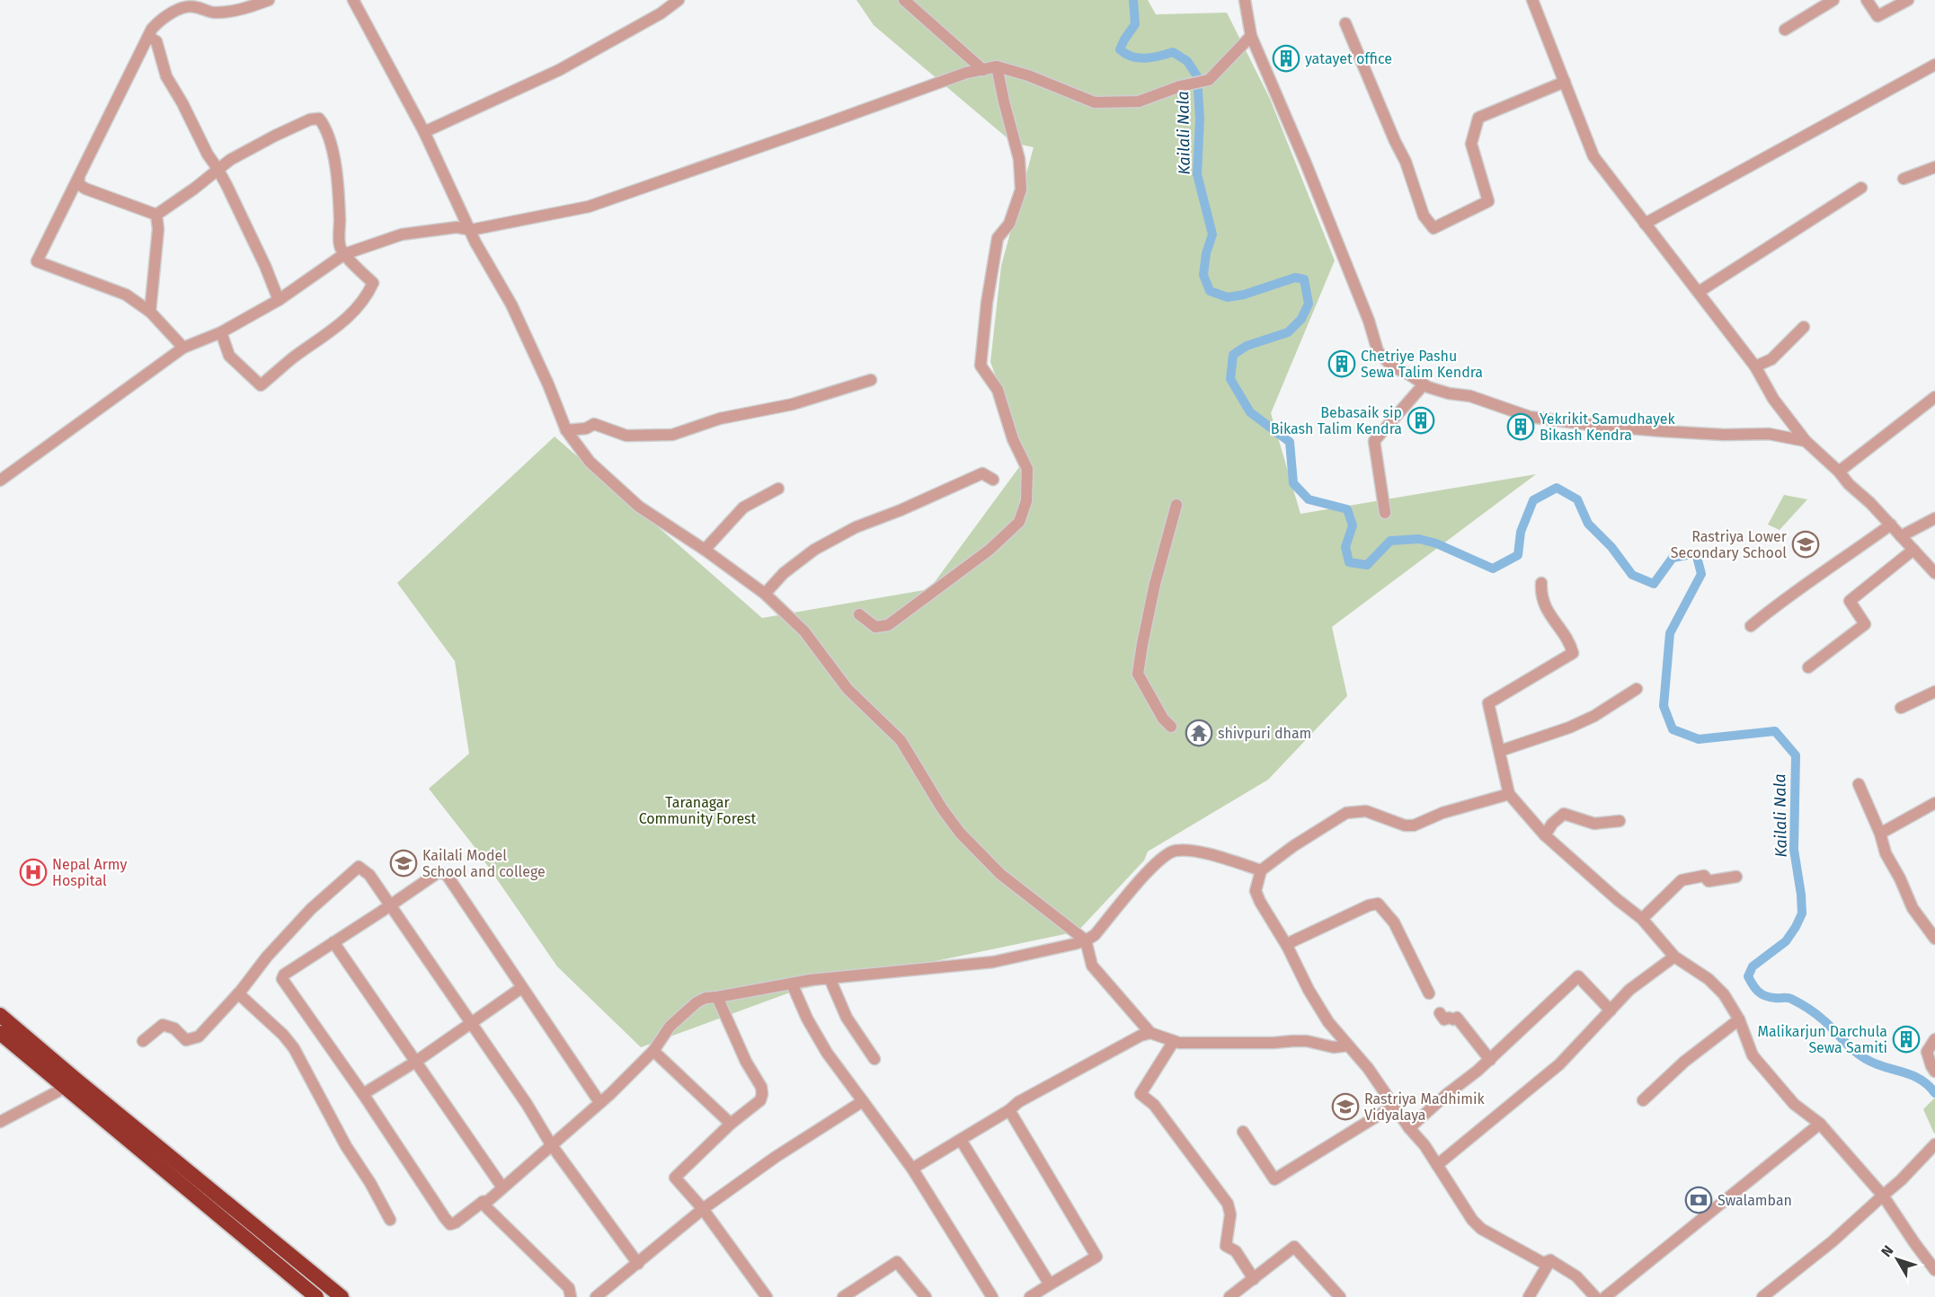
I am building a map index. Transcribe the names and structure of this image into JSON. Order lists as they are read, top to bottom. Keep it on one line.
{"water":["Kailali Nala"],"parks":["Taranagar Community Forest"],"places":{"building":["yatayet office","Chetriye Pashu Sewa Talim Kendra","Bebasaik sip Bikash Talim Kendra","Yekrikit Samudhayek Bikash Kendra","Malikarjun Darchula Sewa Samiti"],"school or university":["Rastriya Lower Secondary School","Kailali Model School and college","Rastriya Madhimik Vidyalaya"],"temple":["shivpuri dham"],"hospital":["Nepal Army Hospital"],"bank":["Swalamban"]},"north":"top left"}
